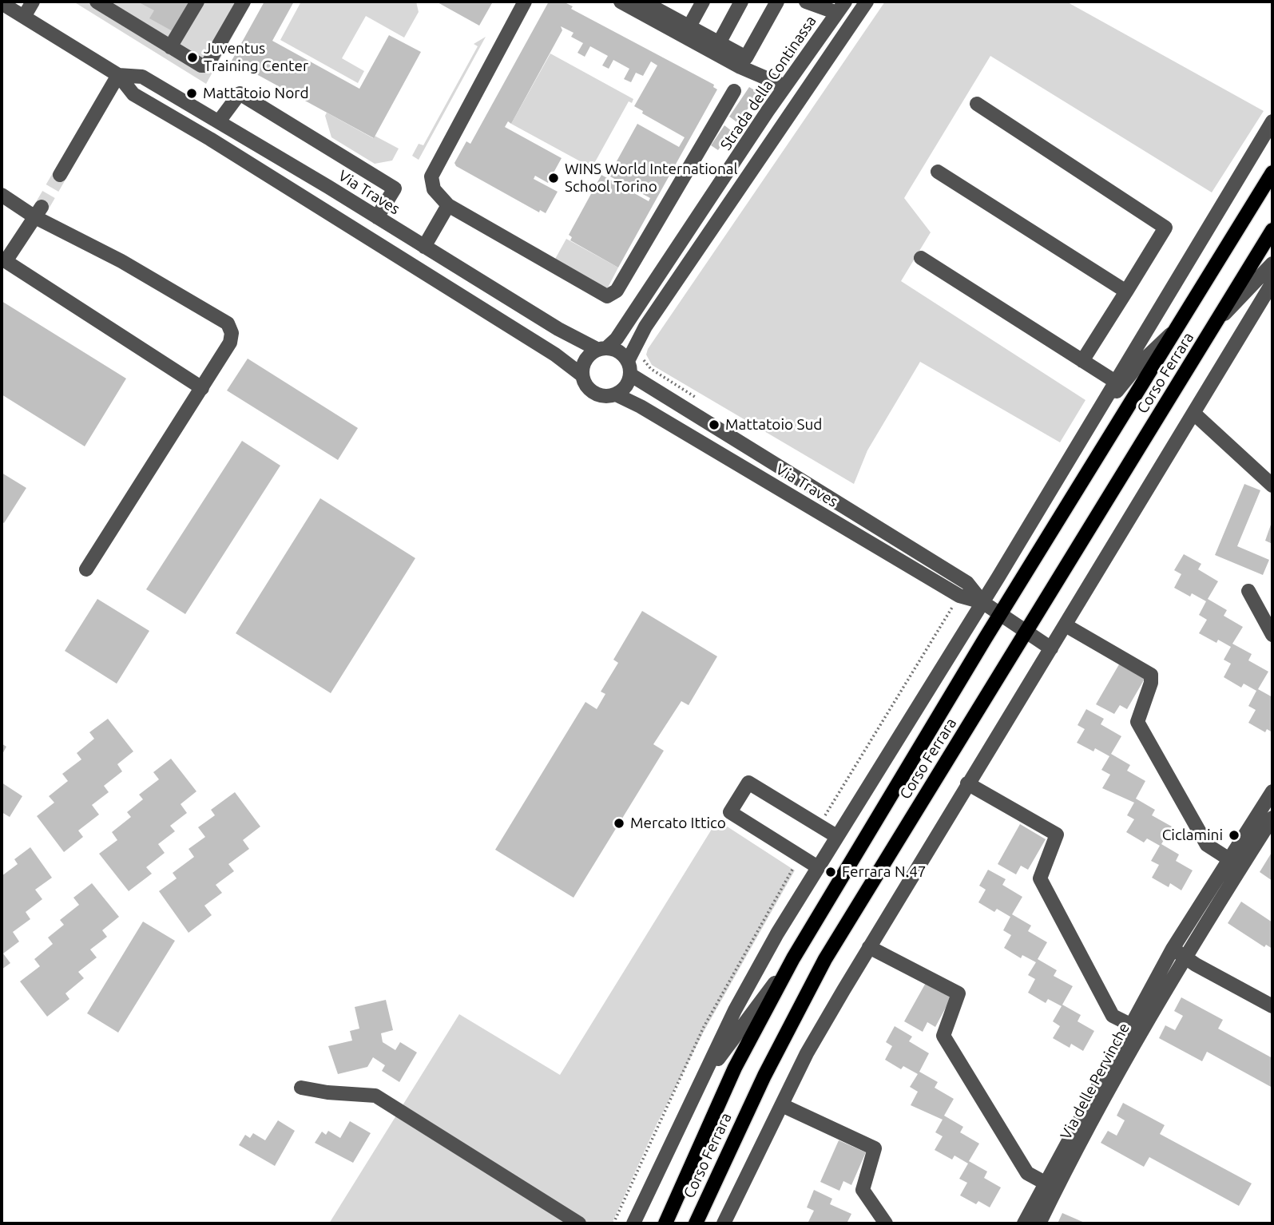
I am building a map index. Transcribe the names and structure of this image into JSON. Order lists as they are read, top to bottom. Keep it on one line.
{"streets":{"main road":["Corso Ferrara"],"street":["Strada della Continassa","Via Traves","Via delle Pervinche"]},"crossings":[["Strada della Continassa","Via Traves"],["Via Traves","Corso Ferrara"]],"places":["Juventus Training Center","Mattatoio Nord","WINS World International School Torino","Mattatoio Sud","Mercato Ittico","Ciclamini","Ferrara N.47"]}
